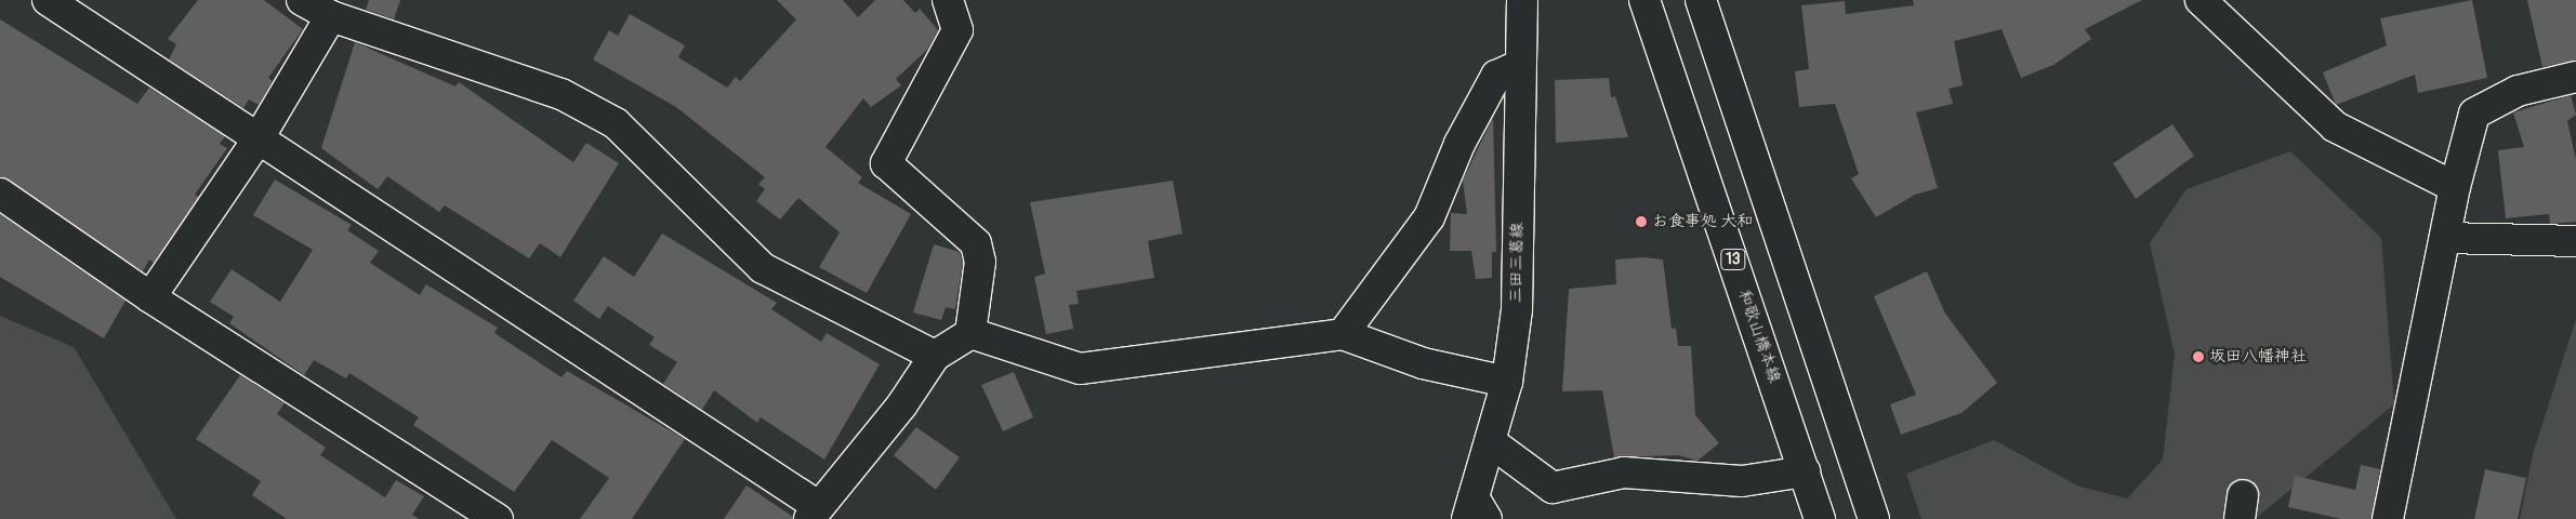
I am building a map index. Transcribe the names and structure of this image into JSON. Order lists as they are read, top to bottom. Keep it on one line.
{"streets":{"street":["13","三田三葛線","和歌山橋本線"]},"places":["お食事処 大和","坂田八幡神社"]}
